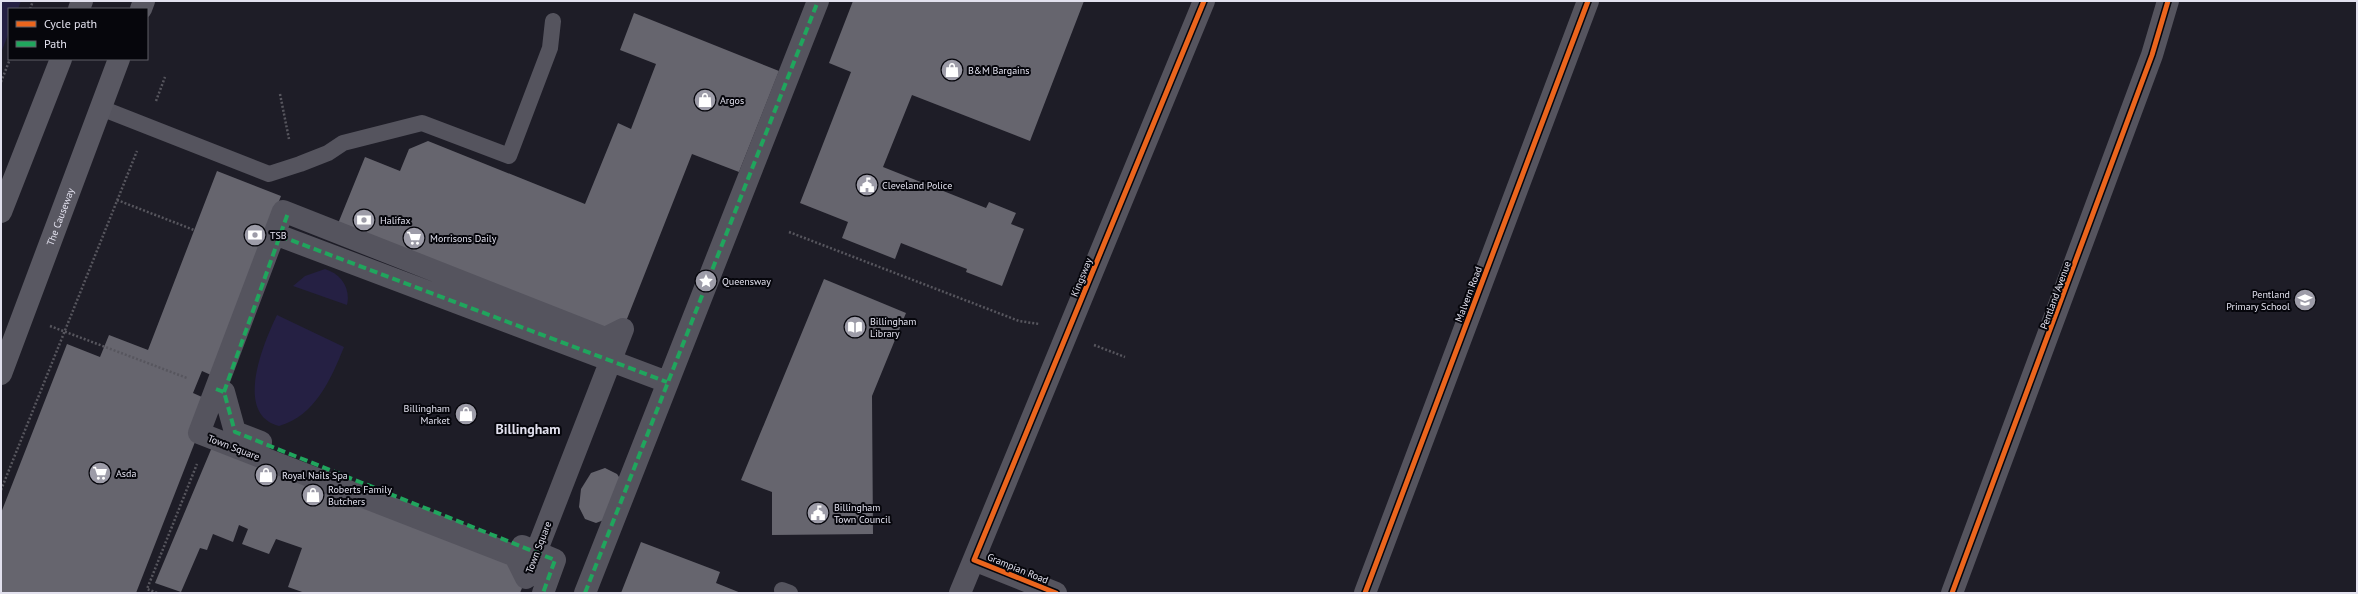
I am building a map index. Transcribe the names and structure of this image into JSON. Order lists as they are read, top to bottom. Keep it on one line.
{"streets":{"street":["The Causeway","Kingsway","Malvern Road","Pentland Avenue","Town Square","Grampian Road"]},"crossings":[["Kingsway","Grampian Road"]],"districts":["Billingham"],"places":{"shop":["B&M Bargains","Argos","Billingham Market","Royal Nails Spa","Roberts Family Butchers"],"public building":["Cleveland Police","Billingham Town Council"],"bank":["Halifax","TSB"],"supermarket":["Morrisons Daily","Asda"],"place":["Queensway"],"school or university":["Pentland Primary School"],"library":["Billingham Library"]},"legend":["Cycle path","Path"]}
